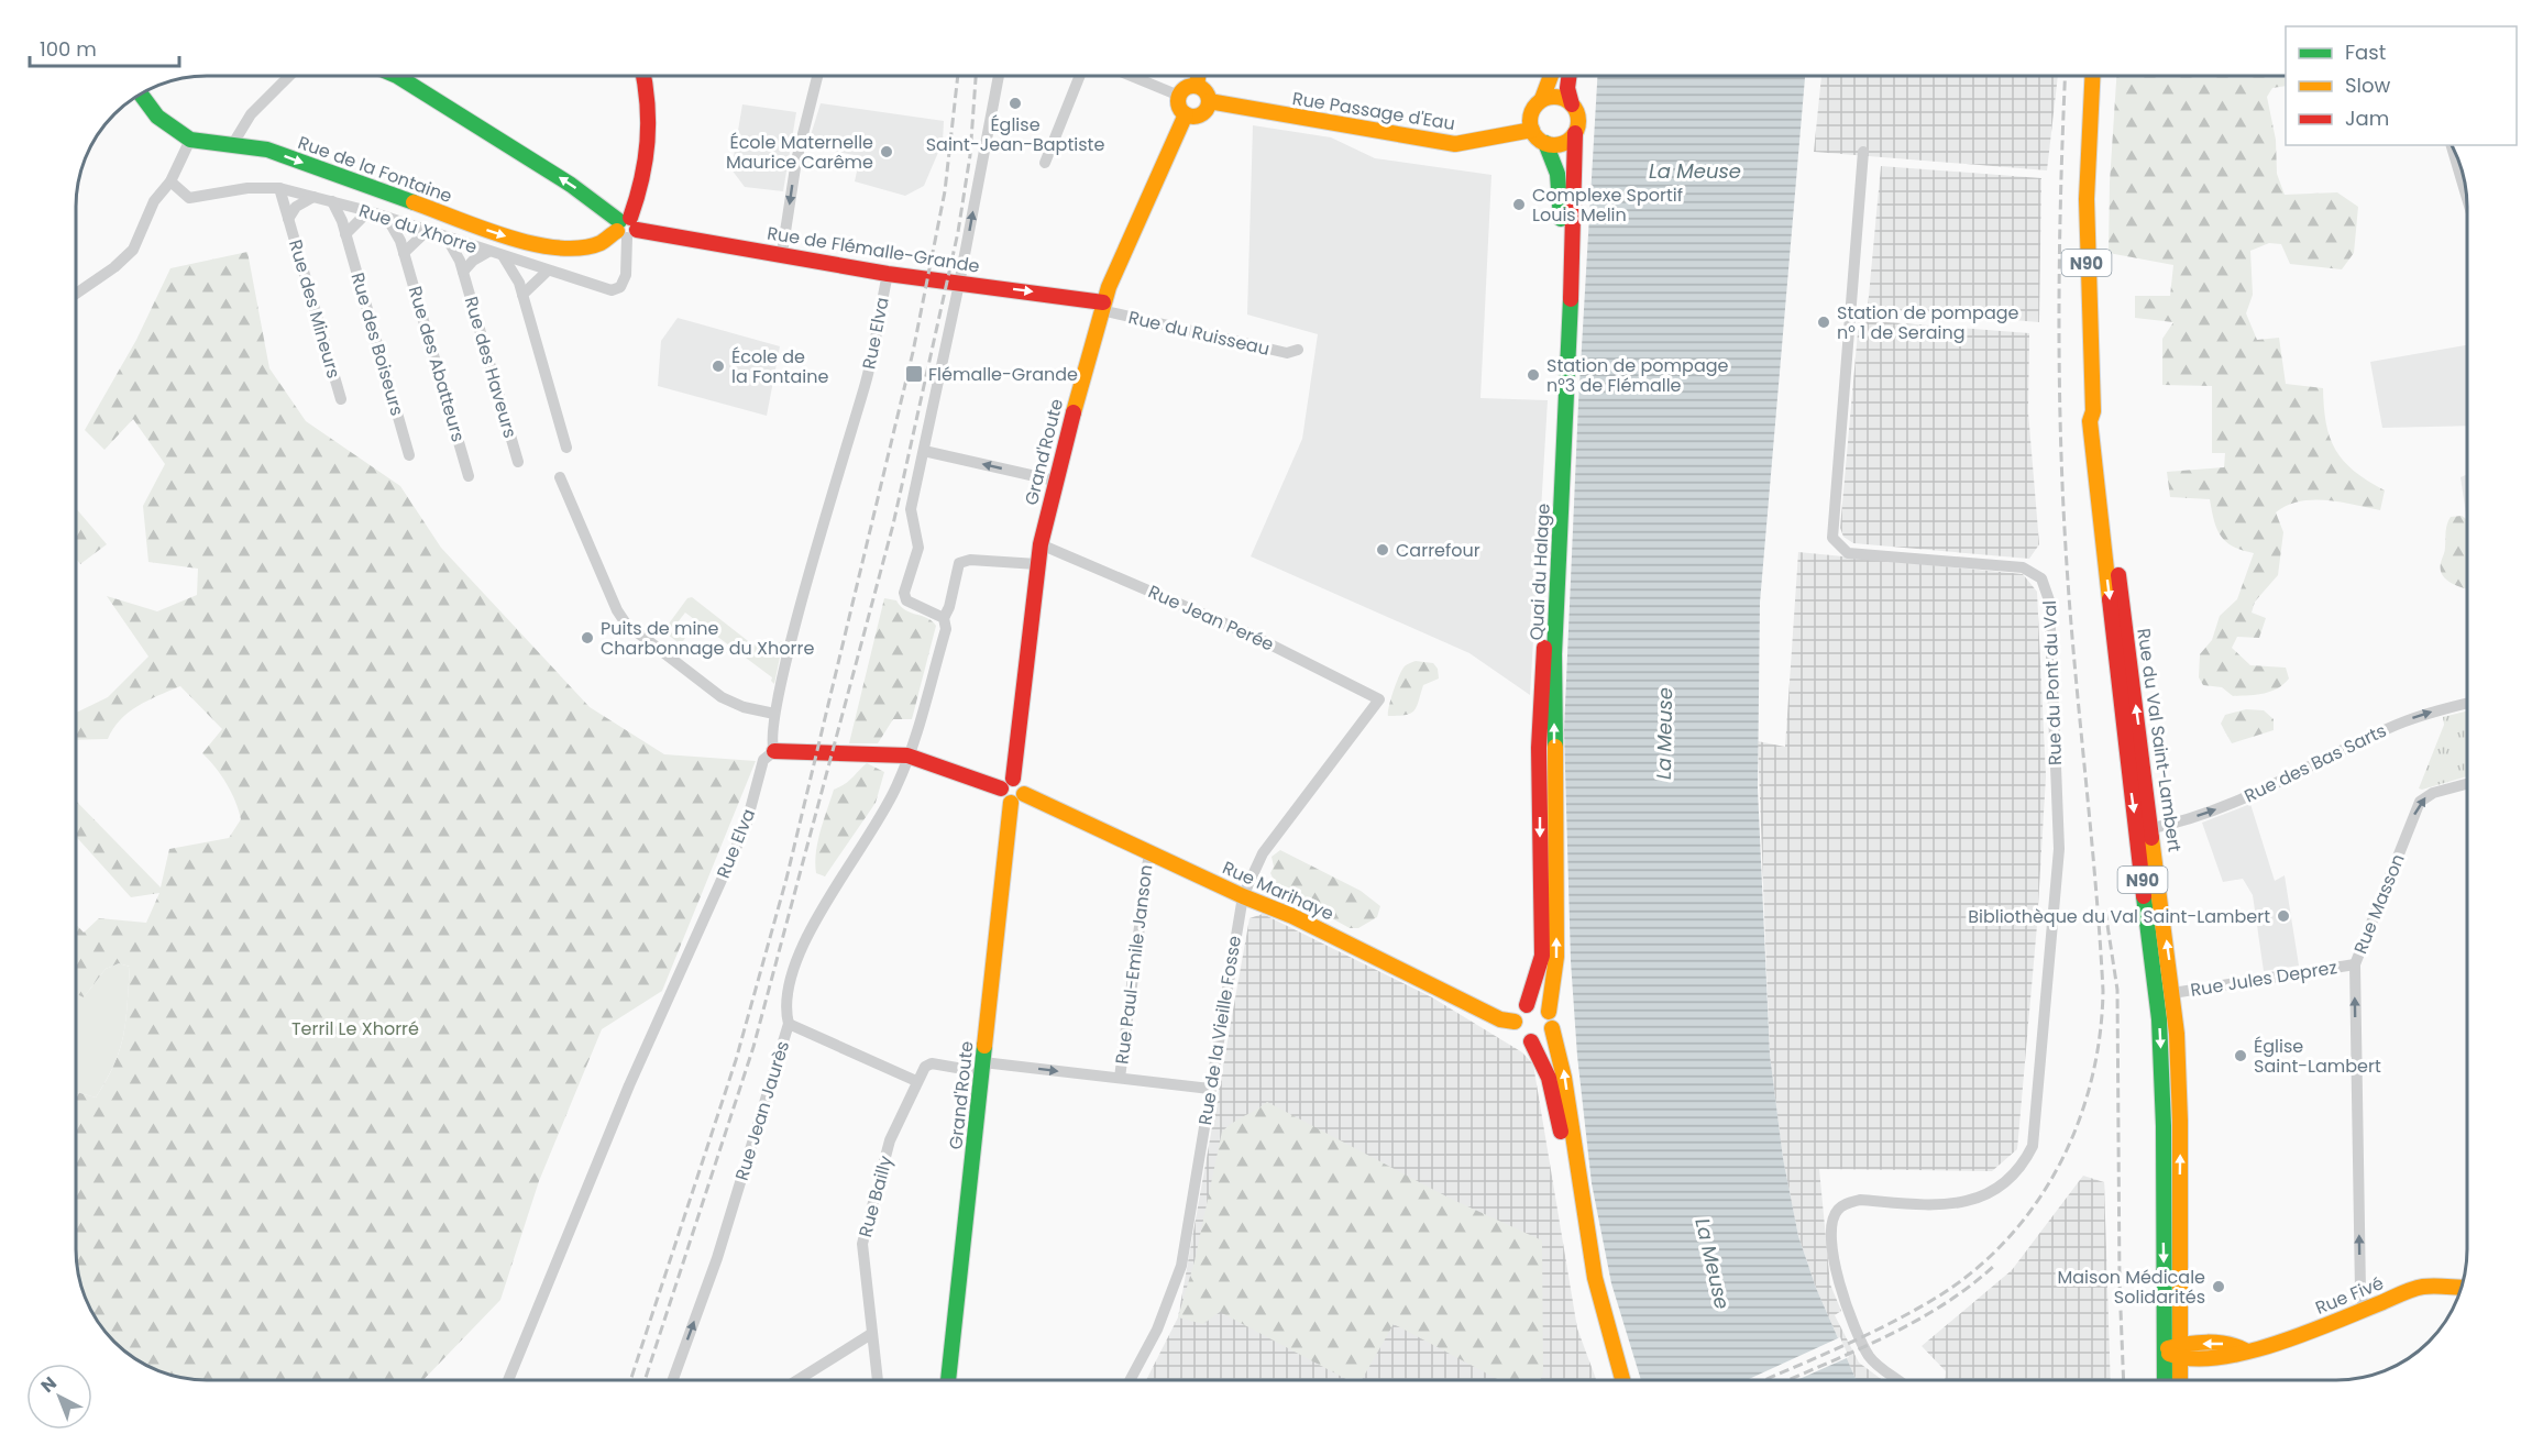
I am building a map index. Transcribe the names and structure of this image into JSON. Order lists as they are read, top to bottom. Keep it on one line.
{"streets":{"main road":["Rue Passage d'Eau","Rue de la Fontaine","Rue de Flémalle-Grande","N90","Grand'Route","Quai du Halage","Rue du Val Saint-Lambert","Rue Marihaye","Rue Fivé"],"street":["Rue du Xhorre","Rue des Mineurs","Rue Elva","Rue du Ruisseau","Rue des Boiseurs","Rue des Abatteurs","Rue des Haveurs","Rue Jean Perée","Rue du Pont du Val","Rue des Bas Sarts","Rue Masson","Rue Paul-Emile Janson","Rue Jules Deprez","Rue de la Vieille Fosse","Rue Jean Jaurès","Rue Bailly"]},"crossings":[["Rue Passage d'Eau","Grand'Route"],["Rue Passage d'Eau","Quai du Halage"],["Rue de la Fontaine","Rue du Xhorre"],["Rue de la Fontaine","Rue de Flémalle-Grande"],["Rue du Xhorre","Rue de Flémalle-Grande"],["Rue du Xhorre","Rue des Mineurs"],["Rue du Xhorre","Rue des Boiseurs"],["Rue du Xhorre","Rue des Abatteurs"],["Rue du Xhorre","Rue des Haveurs"],["Rue de Flémalle-Grande","Rue Elva"],["Rue de Flémalle-Grande","Rue du Ruisseau"],["Rue de Flémalle-Grande","Grand'Route"],["Rue du Ruisseau","Grand'Route"],["Grand'Route","Rue Jean Perée"],["Grand'Route","Rue Marihaye"],["Grand'Route","Rue Jean Jaurès"],["Quai du Halage","Rue Marihaye"],["Rue Jean Perée","Rue de la Vieille Fosse"],["Rue du Val Saint-Lambert","Rue des Bas Sarts"],["Rue du Val Saint-Lambert","Rue Jules Deprez"],["Rue du Val Saint-Lambert","Rue Fivé"],["Rue Marihaye","Rue Paul-Emile Janson"],["Rue Marihaye","Rue de la Vieille Fosse"],["Rue Masson","Rue Jules Deprez"],["Rue Masson","Rue Fivé"]],"one_way":["Rue de la Fontaine","Rue des Bas Sarts","Rue Masson","Rue Jean Jaurès"],"water":["La Meuse"],"parks":["Terril Le Xhorré"],"places":{"other":["Église Saint-Jean-Baptiste","École Maternelle Maurice Carême","Complexe Sportif Louis Melin","Station de pompage n° 1 de Seraing","École de la Fontaine","Station de pompage n°3 de Flémalle","Carrefour","Puits de mine Charbonnage du Xhorre","Bibliothèque du Val Saint-Lambert","Église Saint-Lambert","Maison Médicale Solidarités"],"transit":["Flémalle-Grande"]},"legend":["Fast","Slow","Jam"],"scale_bar":"100 m","north":"top left"}
